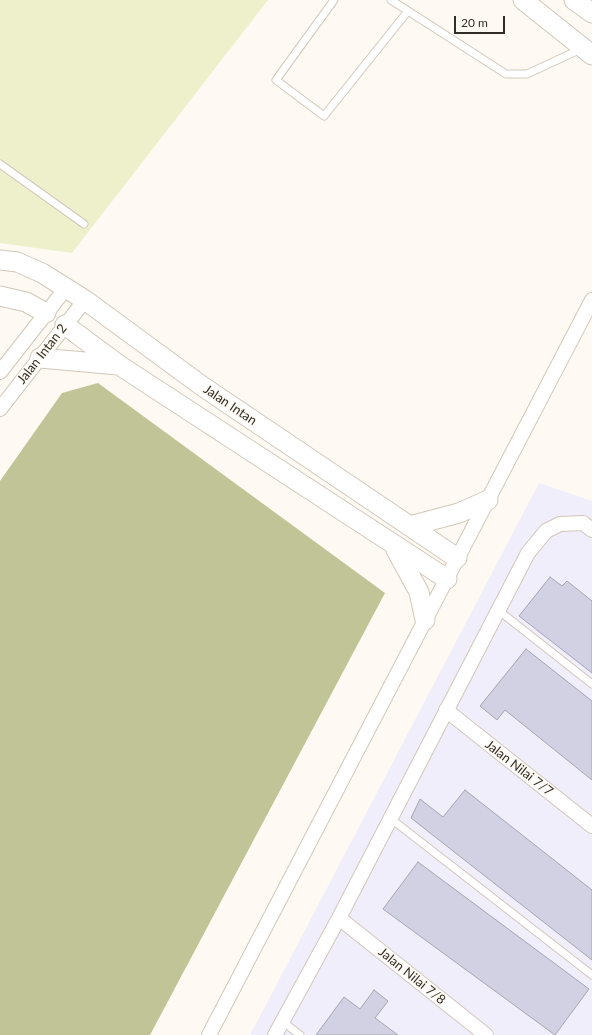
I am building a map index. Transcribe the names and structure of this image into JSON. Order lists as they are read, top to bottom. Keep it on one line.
{"streets":{"street":["Jalan Intan 2","Jalan Intan","Jalan Nilai 7/7","Jalan Nilai 7/8"]},"crossings":[["Jalan Intan 2","Jalan Intan"]],"scale_bar":"20 m"}
